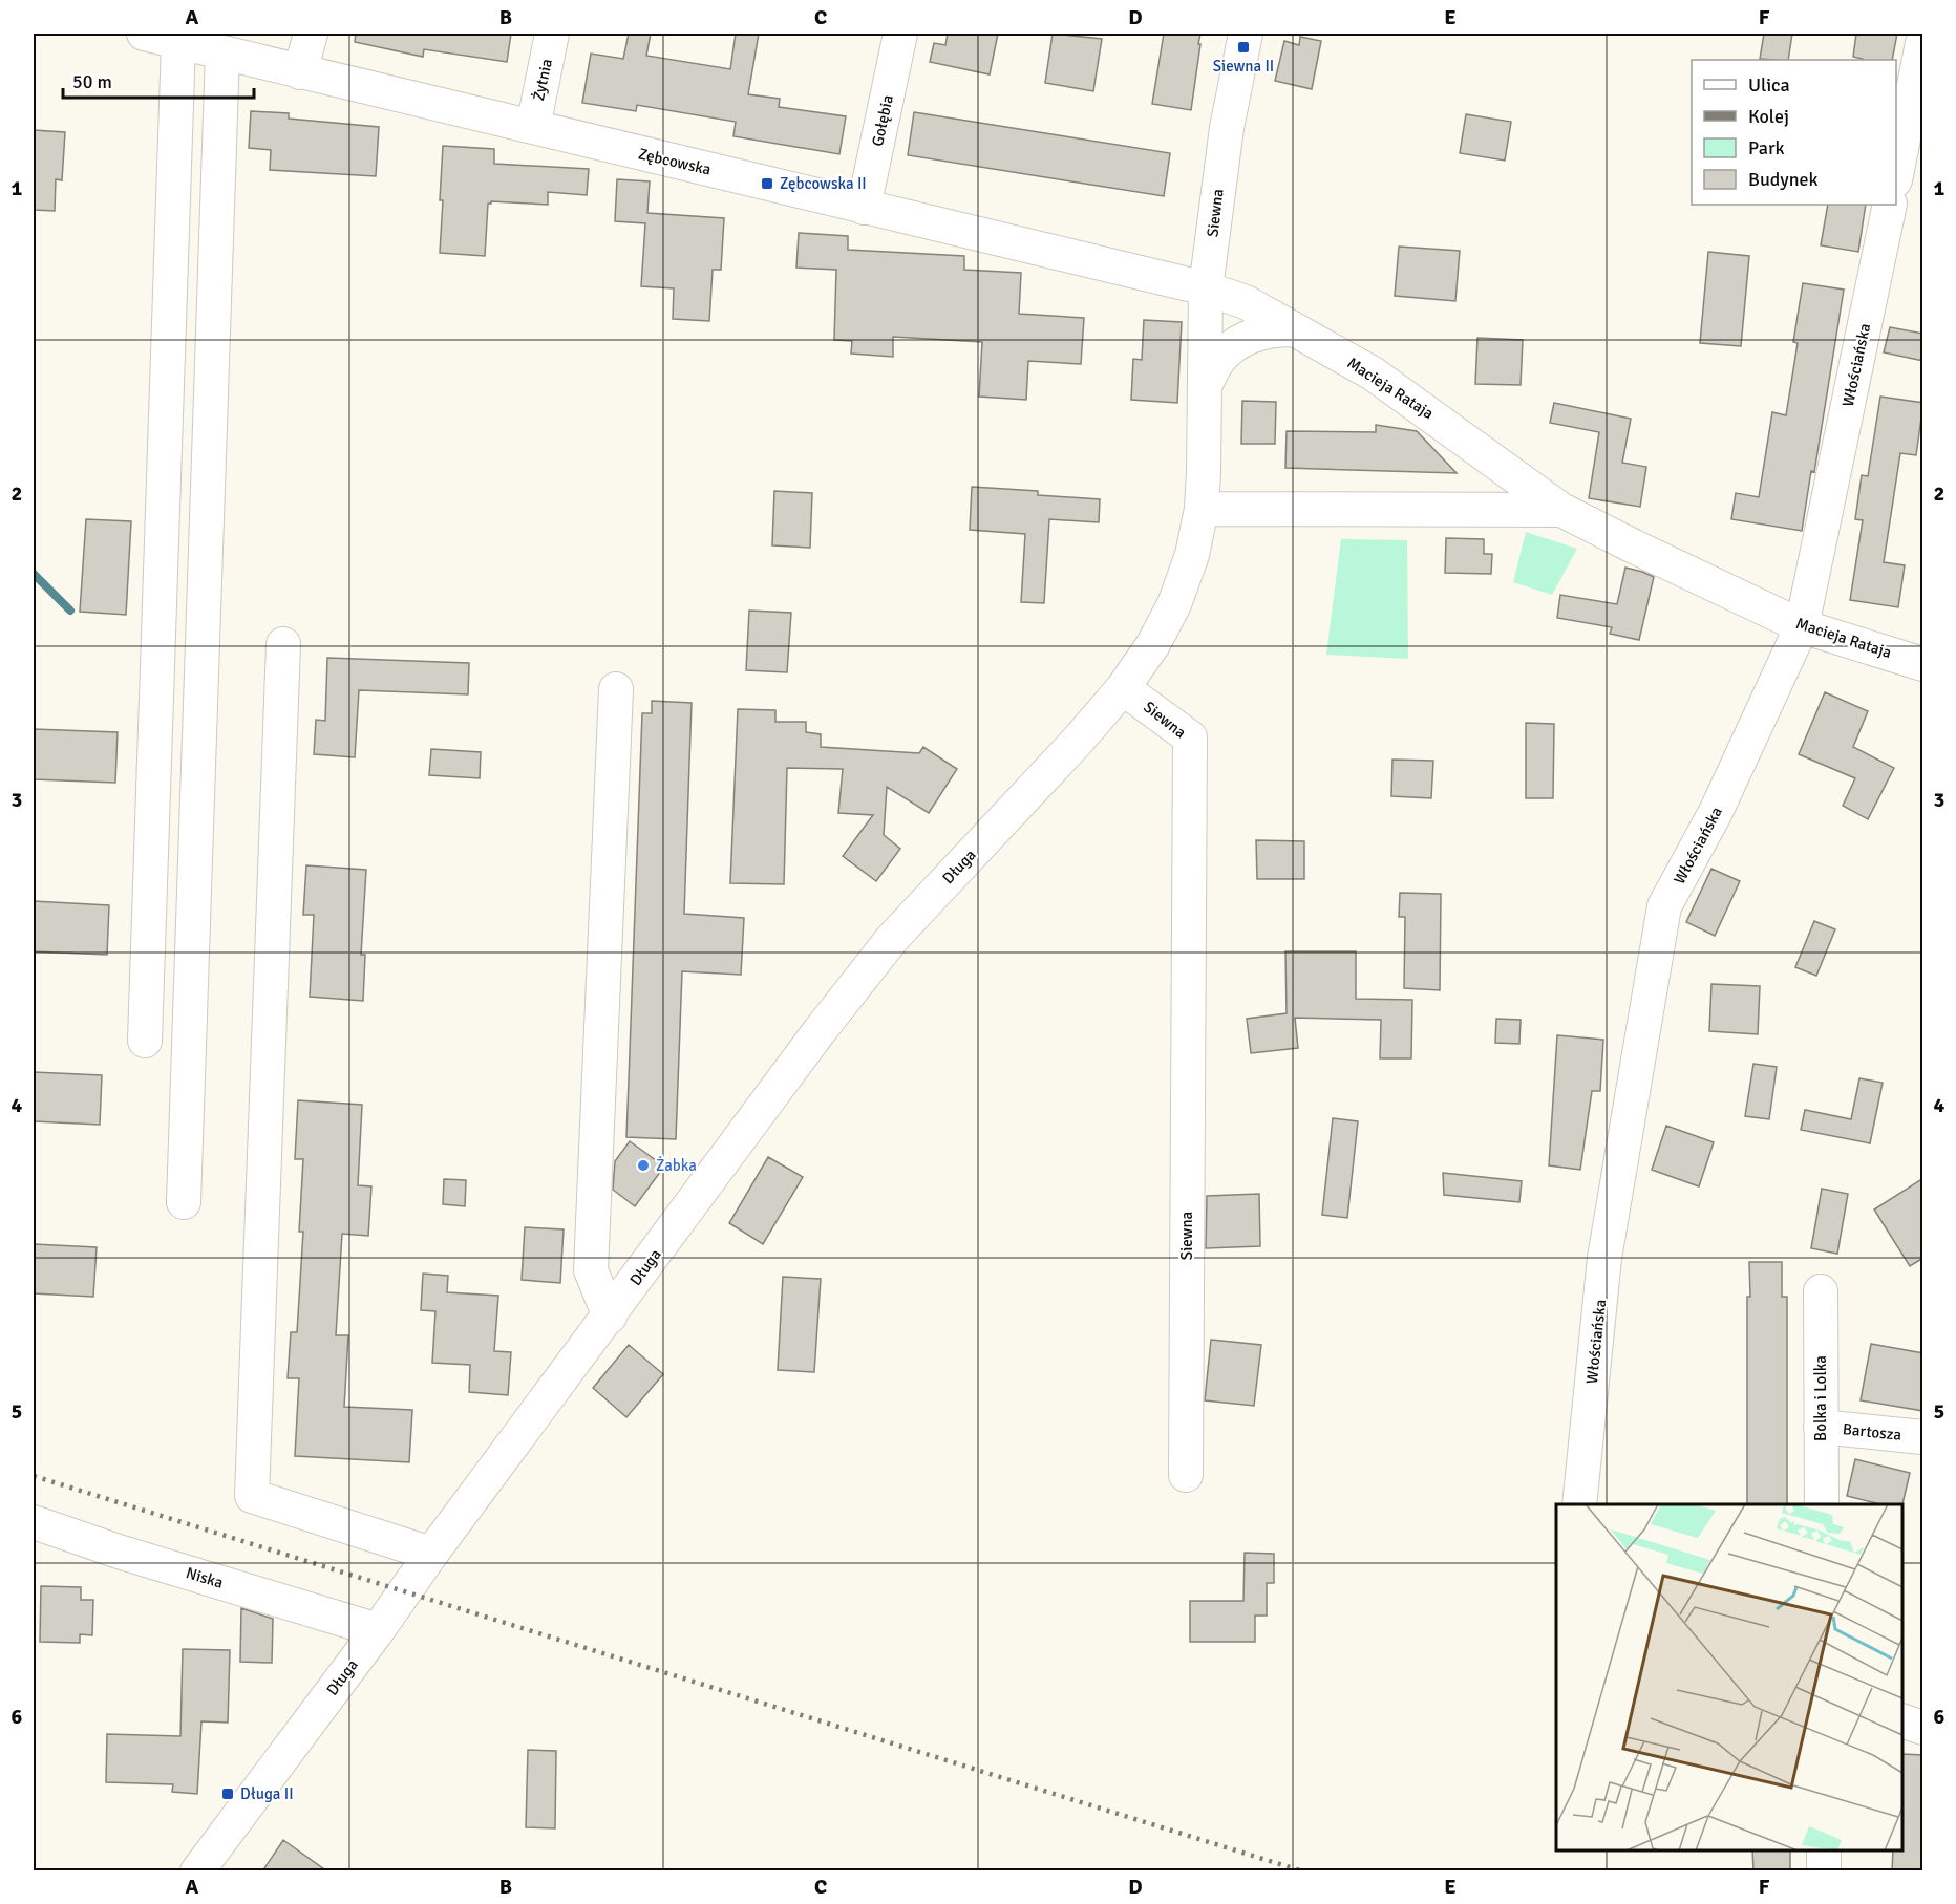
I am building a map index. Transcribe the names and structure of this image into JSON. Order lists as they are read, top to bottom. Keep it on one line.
{"streets":{"street":["Żytnia","Gołębia","Zębcowska","Siewna","Włościańska","Macieja Rataja","Długa","Bolka i Lolka","Bartosza","Niska"]},"crossings":[["Żytnia","Zębcowska"],["Gołębia","Zębcowska"],["Zębcowska","Siewna"],["Zębcowska","Macieja Rataja"],["Siewna","Macieja Rataja"],["Siewna","Długa"],["Włościańska","Macieja Rataja"],["Długa","Niska"],["Bolka i Lolka","Bartosza"]],"places":{"transit":["Siewna II","Zębcowska II","Długa II"],"other":["Żabka"]},"legend":["Ulica","Kolej","Park","Budynek"],"scale_bar":"50 m","grid":{"columns":["A","B","C","D","E","F"],"rows":["1","2","3","4","5","6"]}}
